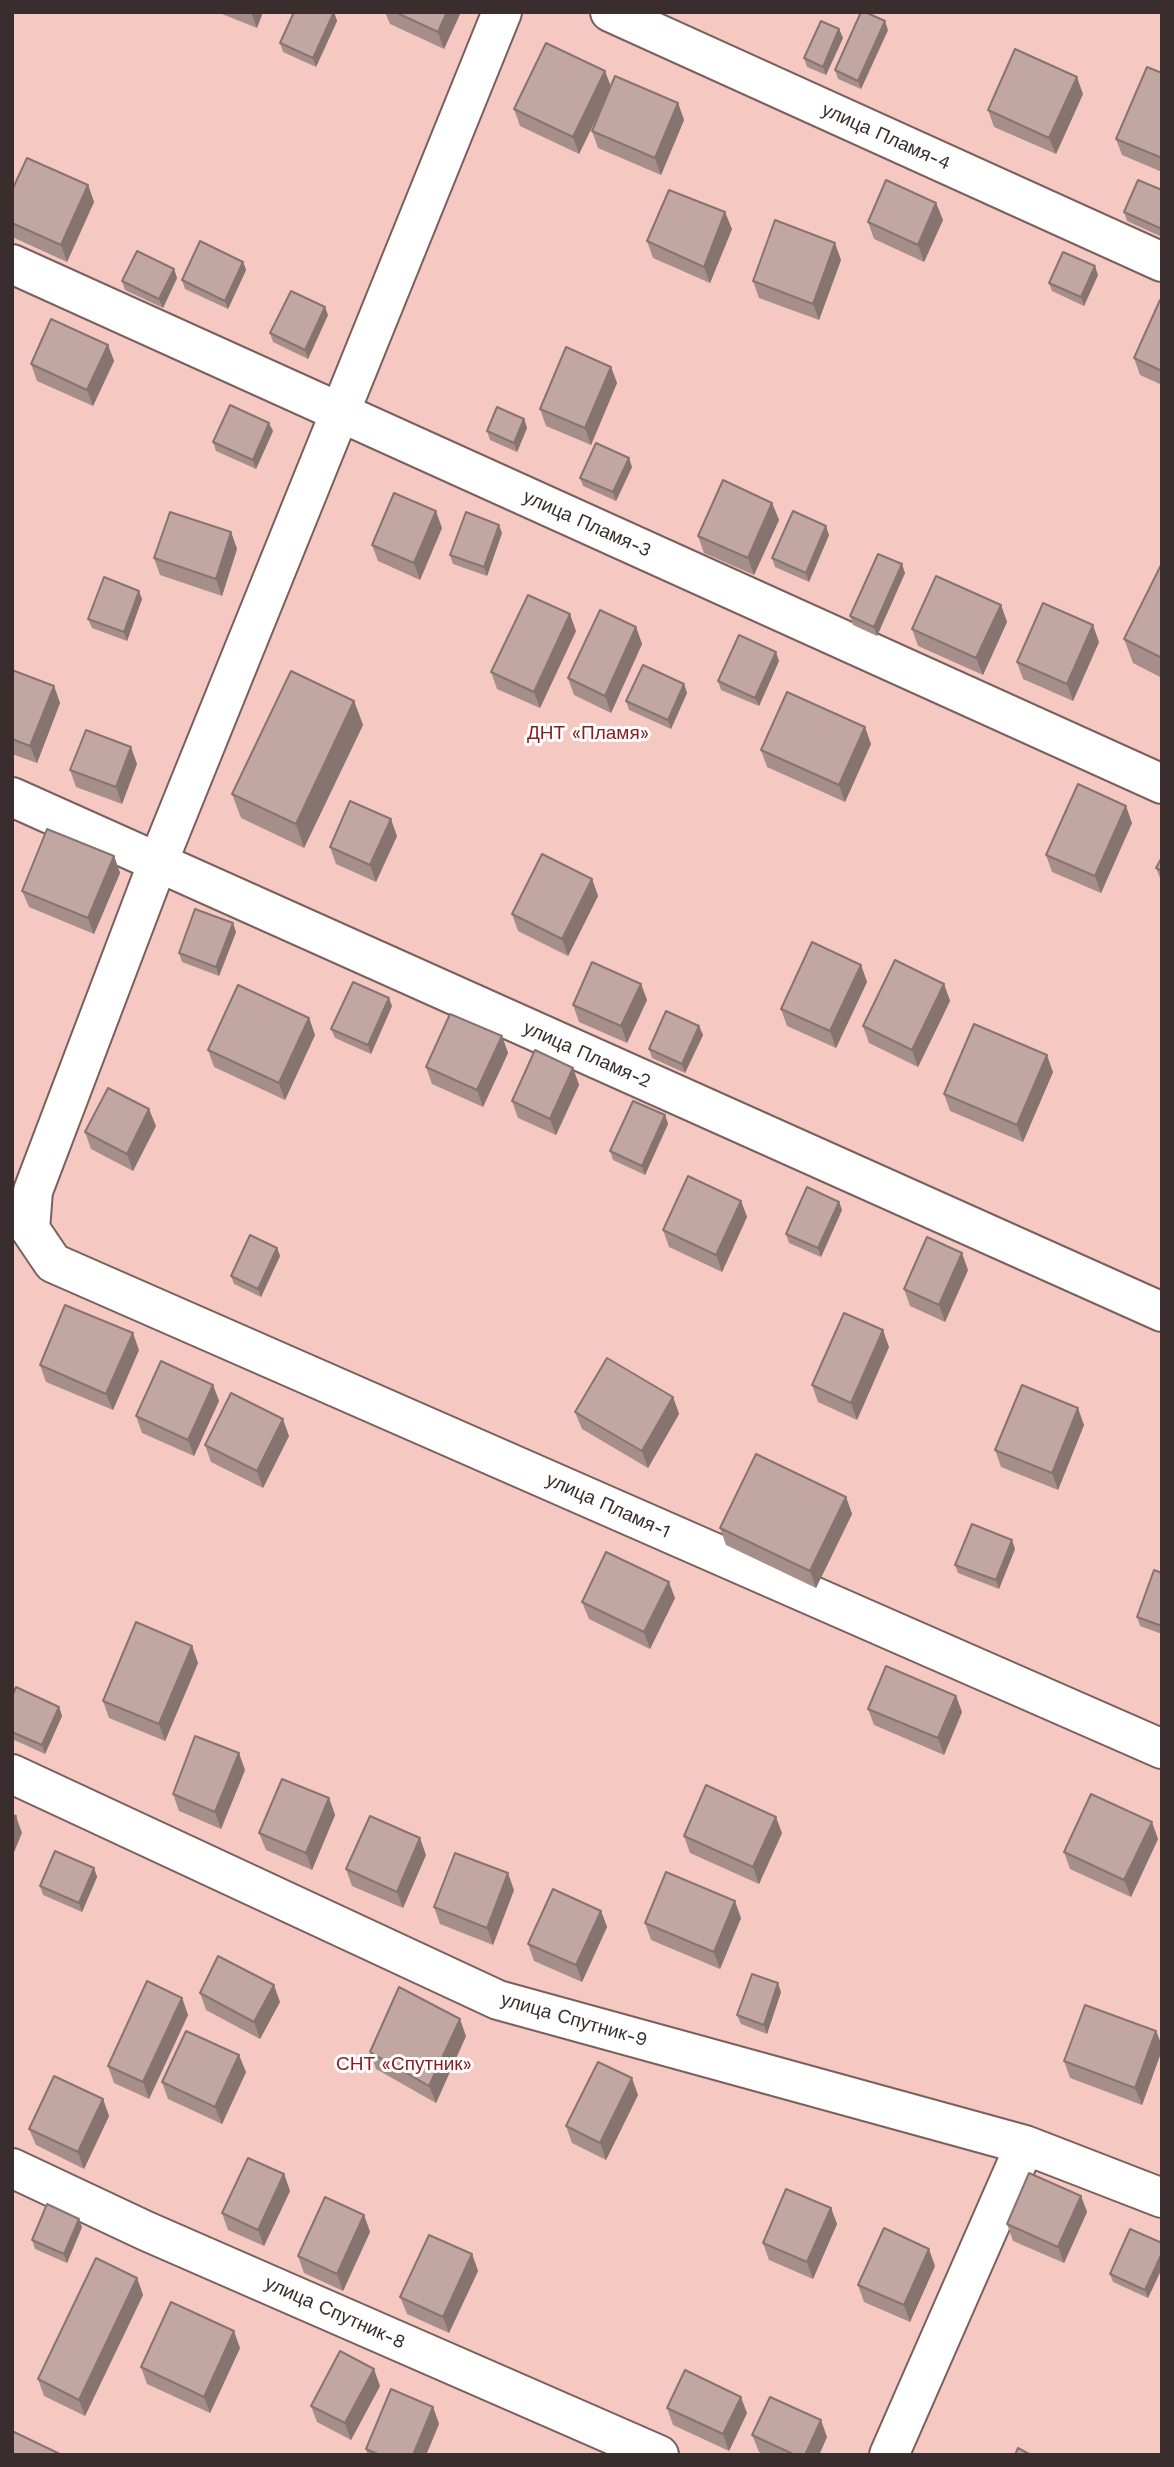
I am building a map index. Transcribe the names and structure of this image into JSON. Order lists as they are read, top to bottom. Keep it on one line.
{"streets":{"street":["улица Пламя-4","улица Пламя-3","улица Пламя-2","улица Пламя-1","улица Спутник-9","улица Спутник-8"]},"crossings":[["улица Пламя-2","улица Пламя-1"]],"parks":["ДНТ «Пламя»","СНТ «Спутник»"]}
